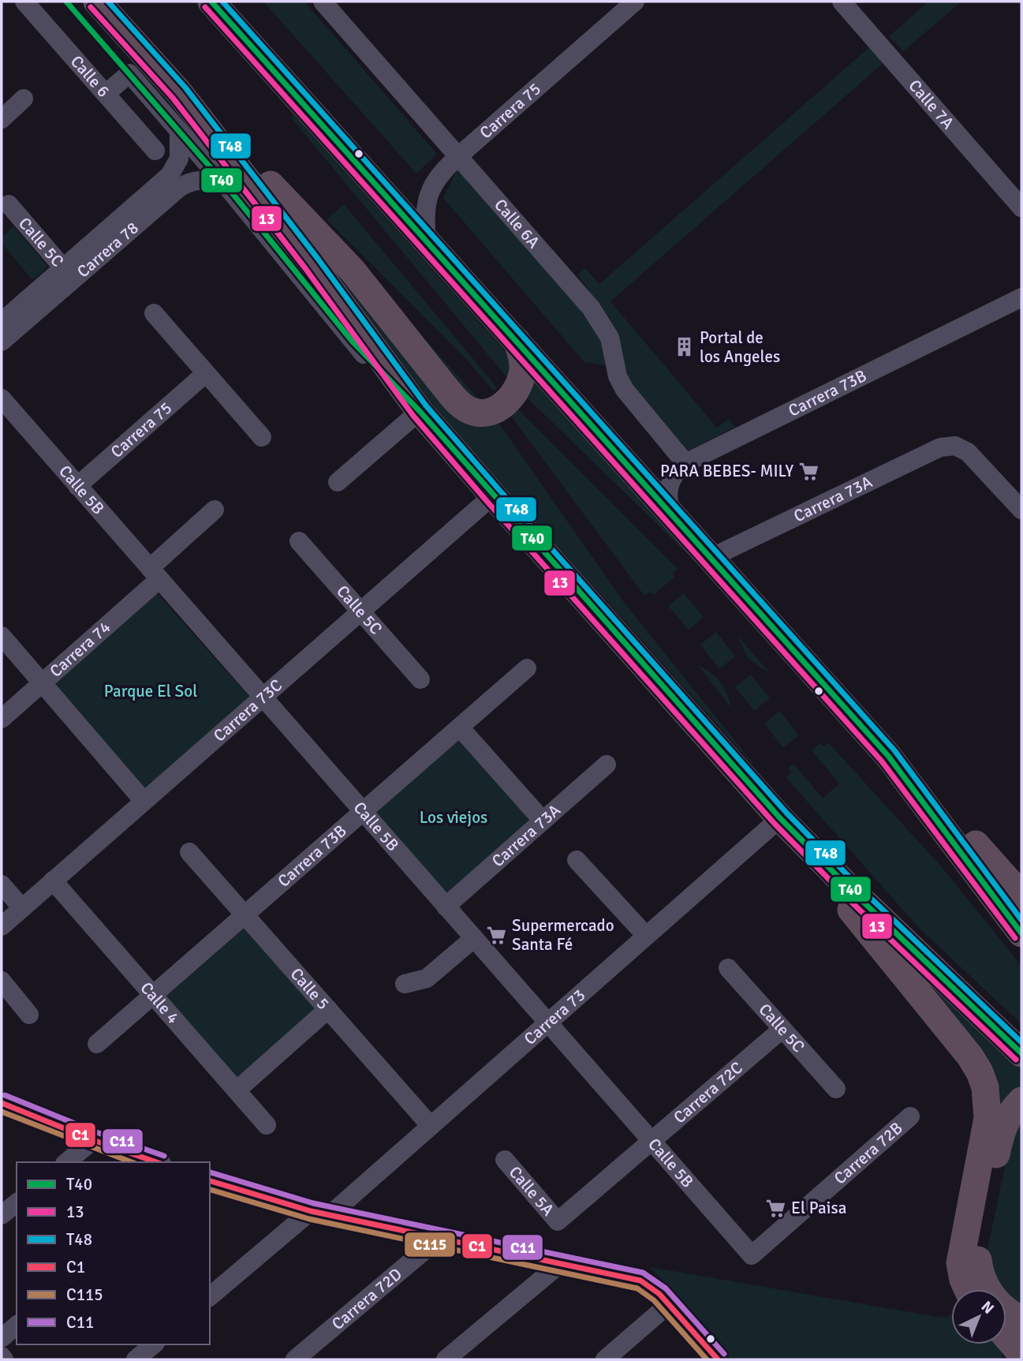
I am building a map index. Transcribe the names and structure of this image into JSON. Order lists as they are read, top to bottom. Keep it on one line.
{"streets":{"street":["Calle 6","Calle 7A","Carrera 75","Calle 6A","Calle 5C","Carrera 78","Carrera 73B","Calle 5B","Carrera 73A","Carrera 74","Carrera 73C","Calle 5","Calle 4","Carrera 73","Carrera 72C","Carrera 72B","Calle 5A","Carrera 72D"]},"crossings":[["Calle 6","Carrera 78"],["Carrera 75","Calle 6A"],["Carrera 75","Calle 5B"],["Calle 6A","Carrera 73B"],["Calle 5C","Carrera 78"],["Calle 5C","Carrera 73C"],["Calle 5C","Carrera 72C"],["Carrera 73B","Calle 5B"],["Carrera 73B","Calle 5"],["Carrera 73B","Calle 4"],["Calle 5B","Carrera 73A"],["Calle 5B","Carrera 74"],["Calle 5B","Carrera 73C"],["Calle 5B","Carrera 73"],["Calle 5B","Carrera 72C"],["Calle 5B","Carrera 72B"],["Carrera 73C","Calle 4"],["Calle 5","Carrera 73"],["Carrera 72C","Calle 5A"]],"parks":["Parque El Sol","Los viejos"],"places":{"building":["Portal de los Angeles"],"supermarket":["PARA BEBES- MILY","Supermercado Santa Fé","El Paisa"]},"lines":["transit line T40","transit line T48","transit line 13","transit line C11","transit line C1","transit line C115"],"legend":["T40","13","T48","C1","C115","C11"],"north":"top right"}
